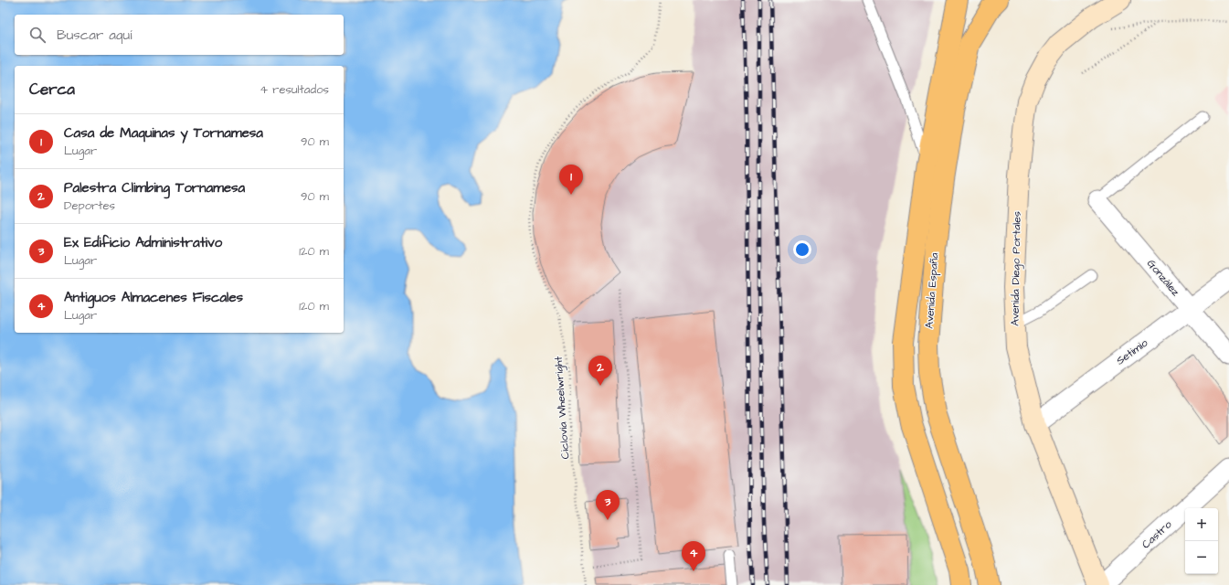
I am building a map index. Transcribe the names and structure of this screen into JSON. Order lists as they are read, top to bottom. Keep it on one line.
{"streets":{"main road":["Avenida Diego Portales","Avenida España"],"street":["González","Setimio","Castro"],"path":["Ciclovía Wheelwright"]},"crossings":[["Avenida Diego Portales","Setimio"],["Avenida Diego Portales","Castro"],["González","Setimio"]],"page":{"search":"Buscar aquí","heading":["Cerca","4 resultados"],"list":[{"mark":"1","name":"Casa de Maquinas y Tornamesa","note":"Lugar","value":"90 m"},{"mark":"2","name":"Palestra Climbing Tornamesa","note":"Deportes","value":"90 m"},{"mark":"3","name":"Ex Edificio Administrativo","note":"Lugar","value":"120 m"},{"mark":"4","name":"Antiguos Almacenes Fiscales","note":"Lugar","value":"120 m"}],"pins":["1","2","3","4"],"map_buttons":["+","−"]}}
